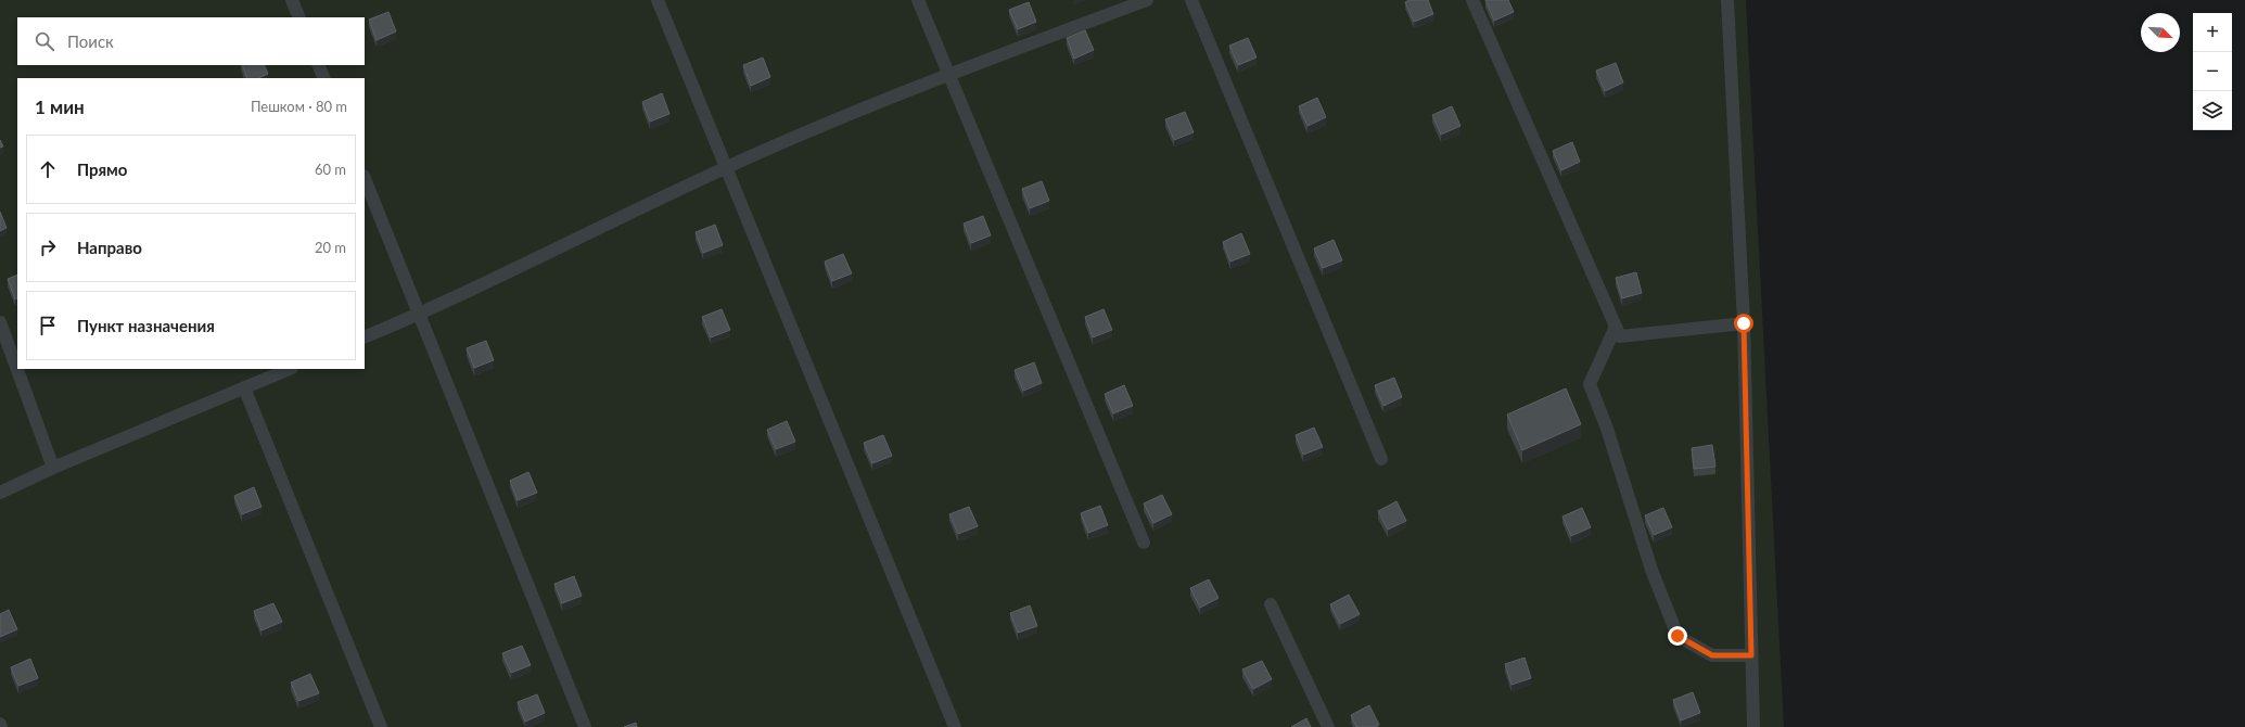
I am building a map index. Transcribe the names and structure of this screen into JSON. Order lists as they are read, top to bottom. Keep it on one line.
{"north":"bottom right","page":{"map_buttons":["+","−"],"search":"Поиск","heading":["1 мин","Пешком · 80 m"],"list":[["Прямо","60 m"],["Направо","20 m"],"Пункт назначения"]}}
